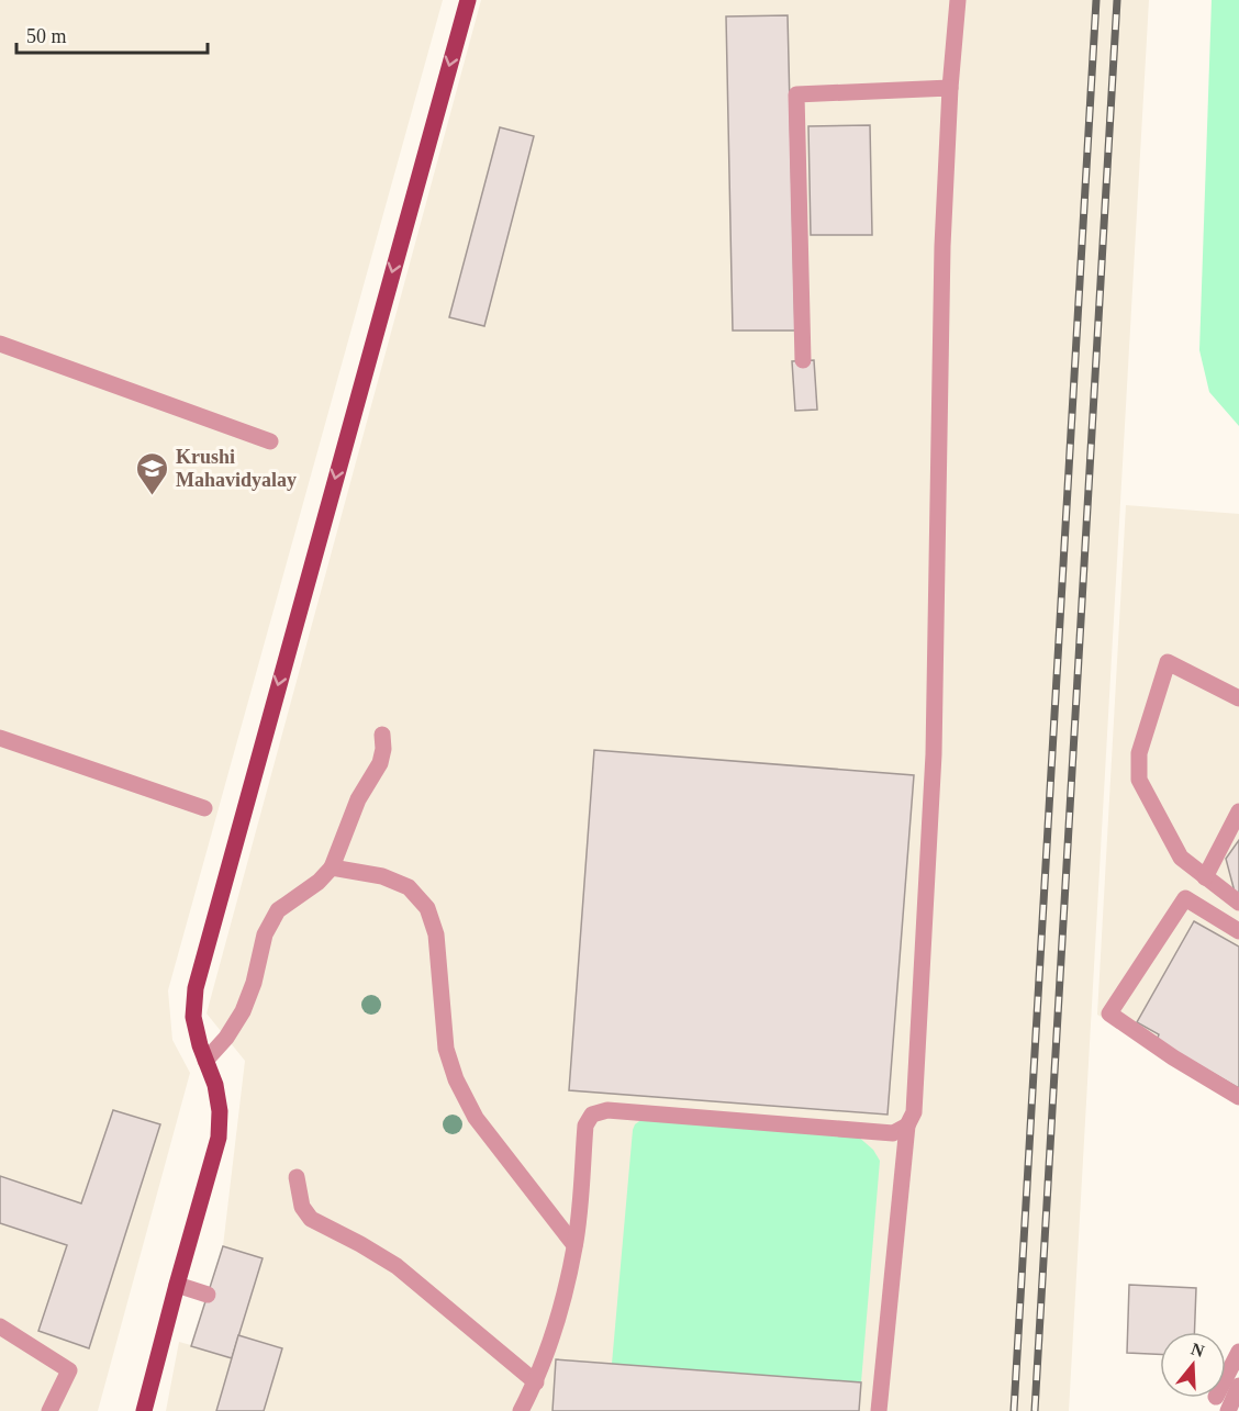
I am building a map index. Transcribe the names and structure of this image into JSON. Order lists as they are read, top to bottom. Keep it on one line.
{"places":{"school or university":["Krushi Mahavidyalay"]},"scale_bar":"50 m","north":"top"}
